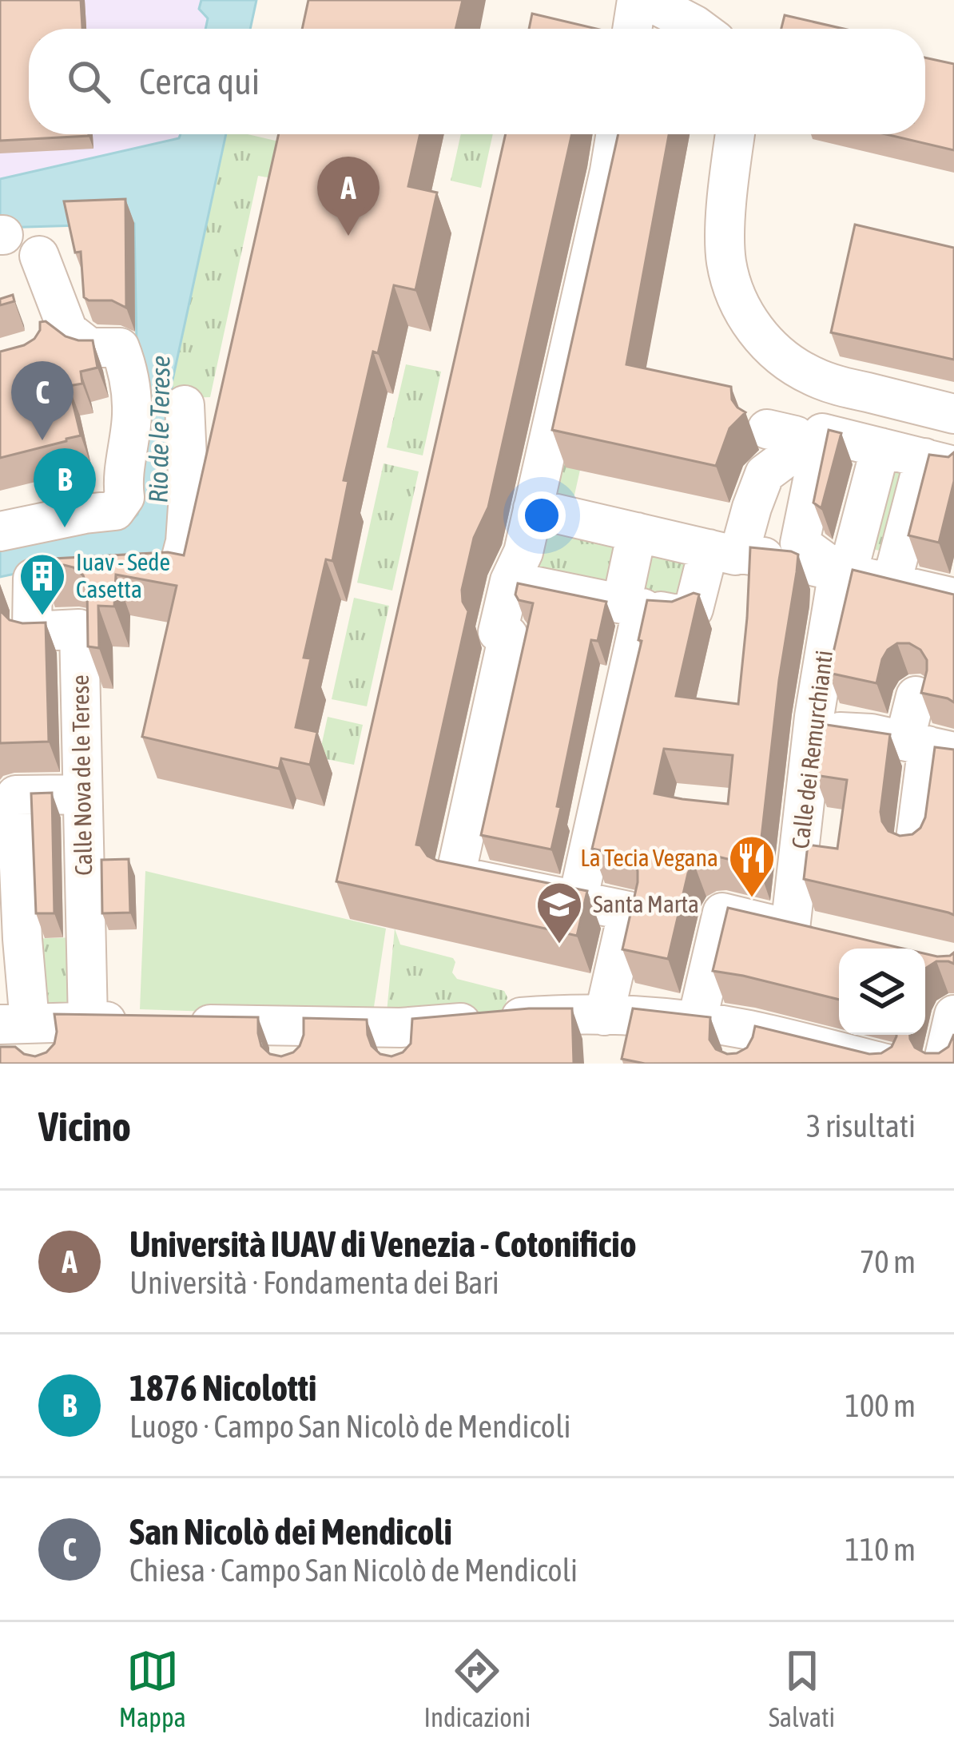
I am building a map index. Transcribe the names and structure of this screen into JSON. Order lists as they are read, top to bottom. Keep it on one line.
{"streets":{"street":["Calle dei Remurchianti","Calle Nova de le Terese"]},"water":["Rio de le Terese"],"places":{"building":["Iuav - Sede Casetta"],"restaurant":["La Tecia Vegana"],"school or university":["Santa Marta"]},"page":{"search":"Cerca qui","pins":["A","C","B"],"heading":["Vicino","3 risultati"],"list":[{"mark":"A","name":"Università IUAV di Venezia - Cotonificio","note":"Università · Fondamenta dei Bari","value":"70 m"},{"mark":"B","name":"1876 Nicolotti","note":"Luogo · Campo San Nicolò de Mendicoli","value":"100 m"},{"mark":"C","name":"San Nicolò dei Mendicoli","note":"Chiesa · Campo San Nicolò de Mendicoli","value":"110 m"}],"nav":["Mappa","Indicazioni","Salvati"]}}
